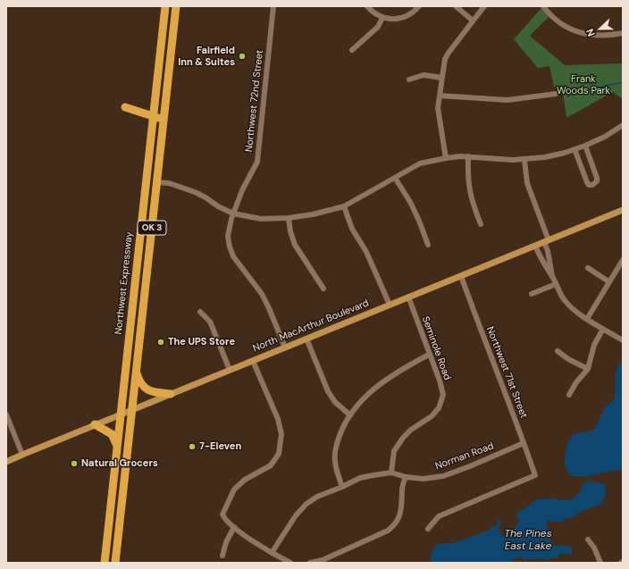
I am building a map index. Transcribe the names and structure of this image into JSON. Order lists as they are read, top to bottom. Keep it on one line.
{"streets":{"highway":["OK 3","Northwest Expressway"],"main road":["North MacArthur Boulevard"],"street":["Northwest 72nd Street","Seminole Road","Northwest 71st Street","Norman Road"]},"crossings":[["Northwest 72nd Street","North MacArthur Boulevard"],["OK 3","North MacArthur Boulevard"],["Northwest Expressway","North MacArthur Boulevard"],["North MacArthur Boulevard","Seminole Road"],["North MacArthur Boulevard","Northwest 71st Street"],["Seminole Road","Norman Road"],["Northwest 71st Street","Norman Road"]],"water":["The Pines East Lake"],"parks":["Frank Woods Park"],"places":["Fairfield Inn & Suites","The UPS Store","7-Eleven","Natural Grocers"],"north":"left"}
